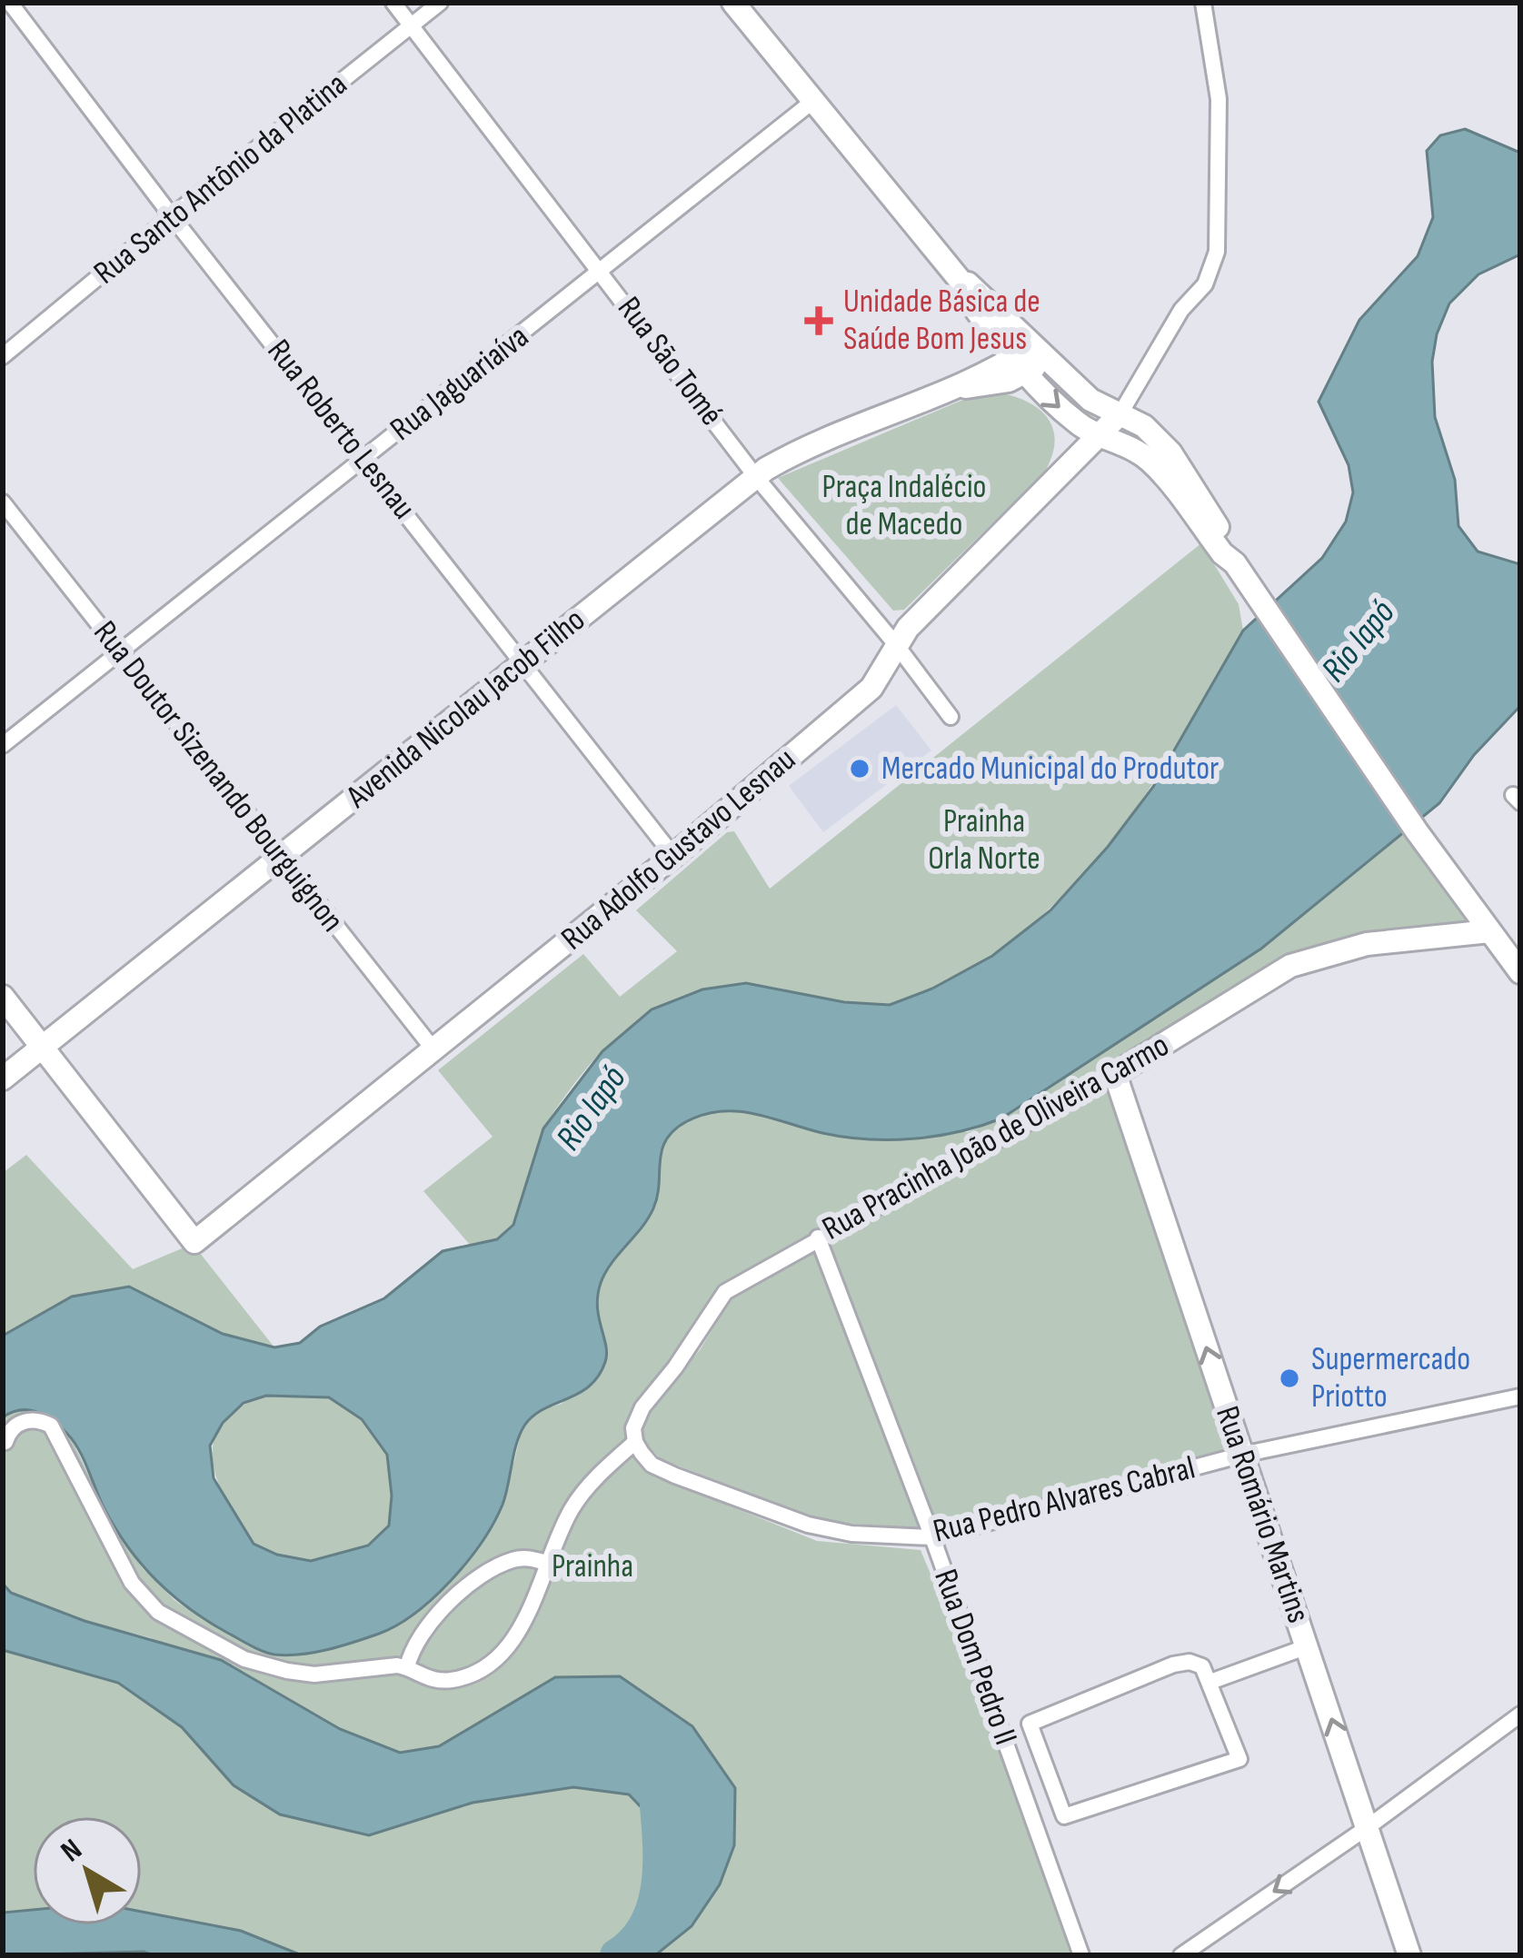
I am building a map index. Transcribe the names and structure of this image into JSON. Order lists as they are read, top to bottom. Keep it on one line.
{"streets":{"street":["Rua Santo Antônio da Platina","Rua São Tomé","Rua Jaguariaíva","Rua Roberto Lesnau","Avenida Nicolau Jacob Filho","Rua Doutor Sizenando Bourguignon","Rua Adolfo Gustavo Lesnau","Rua Pracinha João de Oliveira Carmo","Rua Pedro Alvares Cabral","Rua Romário Martins","Rua Dom Pedro II"]},"crossings":[["Rua Santo Antônio da Platina","Rua São Tomé"],["Rua Santo Antônio da Platina","Rua Roberto Lesnau"],["Rua São Tomé","Rua Jaguariaíva"],["Rua São Tomé","Avenida Nicolau Jacob Filho"],["Rua São Tomé","Rua Adolfo Gustavo Lesnau"],["Rua Jaguariaíva","Rua Roberto Lesnau"],["Rua Jaguariaíva","Rua Doutor Sizenando Bourguignon"],["Rua Roberto Lesnau","Avenida Nicolau Jacob Filho"],["Rua Roberto Lesnau","Rua Adolfo Gustavo Lesnau"],["Avenida Nicolau Jacob Filho","Rua Doutor Sizenando Bourguignon"],["Avenida Nicolau Jacob Filho","Rua Adolfo Gustavo Lesnau"],["Rua Doutor Sizenando Bourguignon","Rua Adolfo Gustavo Lesnau"],["Rua Pracinha João de Oliveira Carmo","Rua Pedro Alvares Cabral"],["Rua Pracinha João de Oliveira Carmo","Rua Romário Martins"],["Rua Pracinha João de Oliveira Carmo","Rua Dom Pedro II"],["Rua Pedro Alvares Cabral","Rua Romário Martins"],["Rua Pedro Alvares Cabral","Rua Dom Pedro II"]],"one_way":["Rua Romário Martins"],"water":["Rio Iapó"],"parks":["Praça Indalécio de Macedo","Prainha Orla Norte","Prainha"],"places":{"health":["Unidade Básica de Saúde Bom Jesus"],"other":["Mercado Municipal do Produtor","Supermercado Priotto"]},"north":"top left"}
